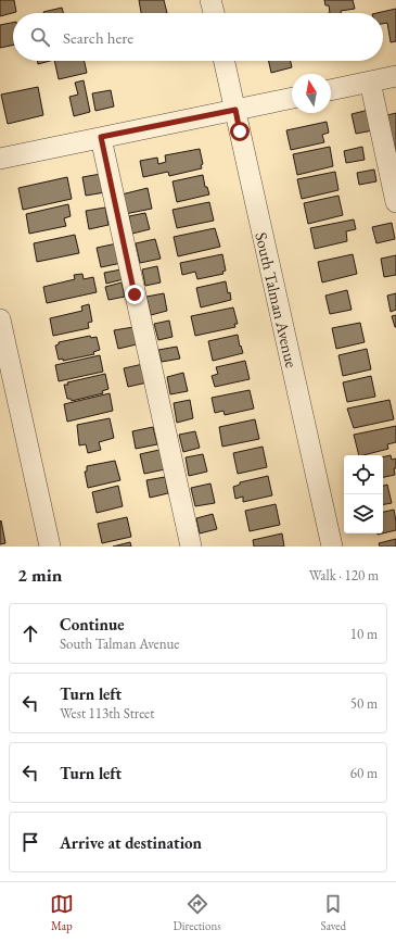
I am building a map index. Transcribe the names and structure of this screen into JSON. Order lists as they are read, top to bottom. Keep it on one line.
{"streets":{"street":["South Talman Avenue"]},"north":"top","page":{"search":"Search here","heading":["2 min","Walk · 120 m"],"list":[["Continue","South Talman Avenue","10 m"],["Turn left","West 113th Street","50 m"],["Turn left","60 m"],"Arrive at destination"],"nav":["Map","Directions","Saved"]}}
